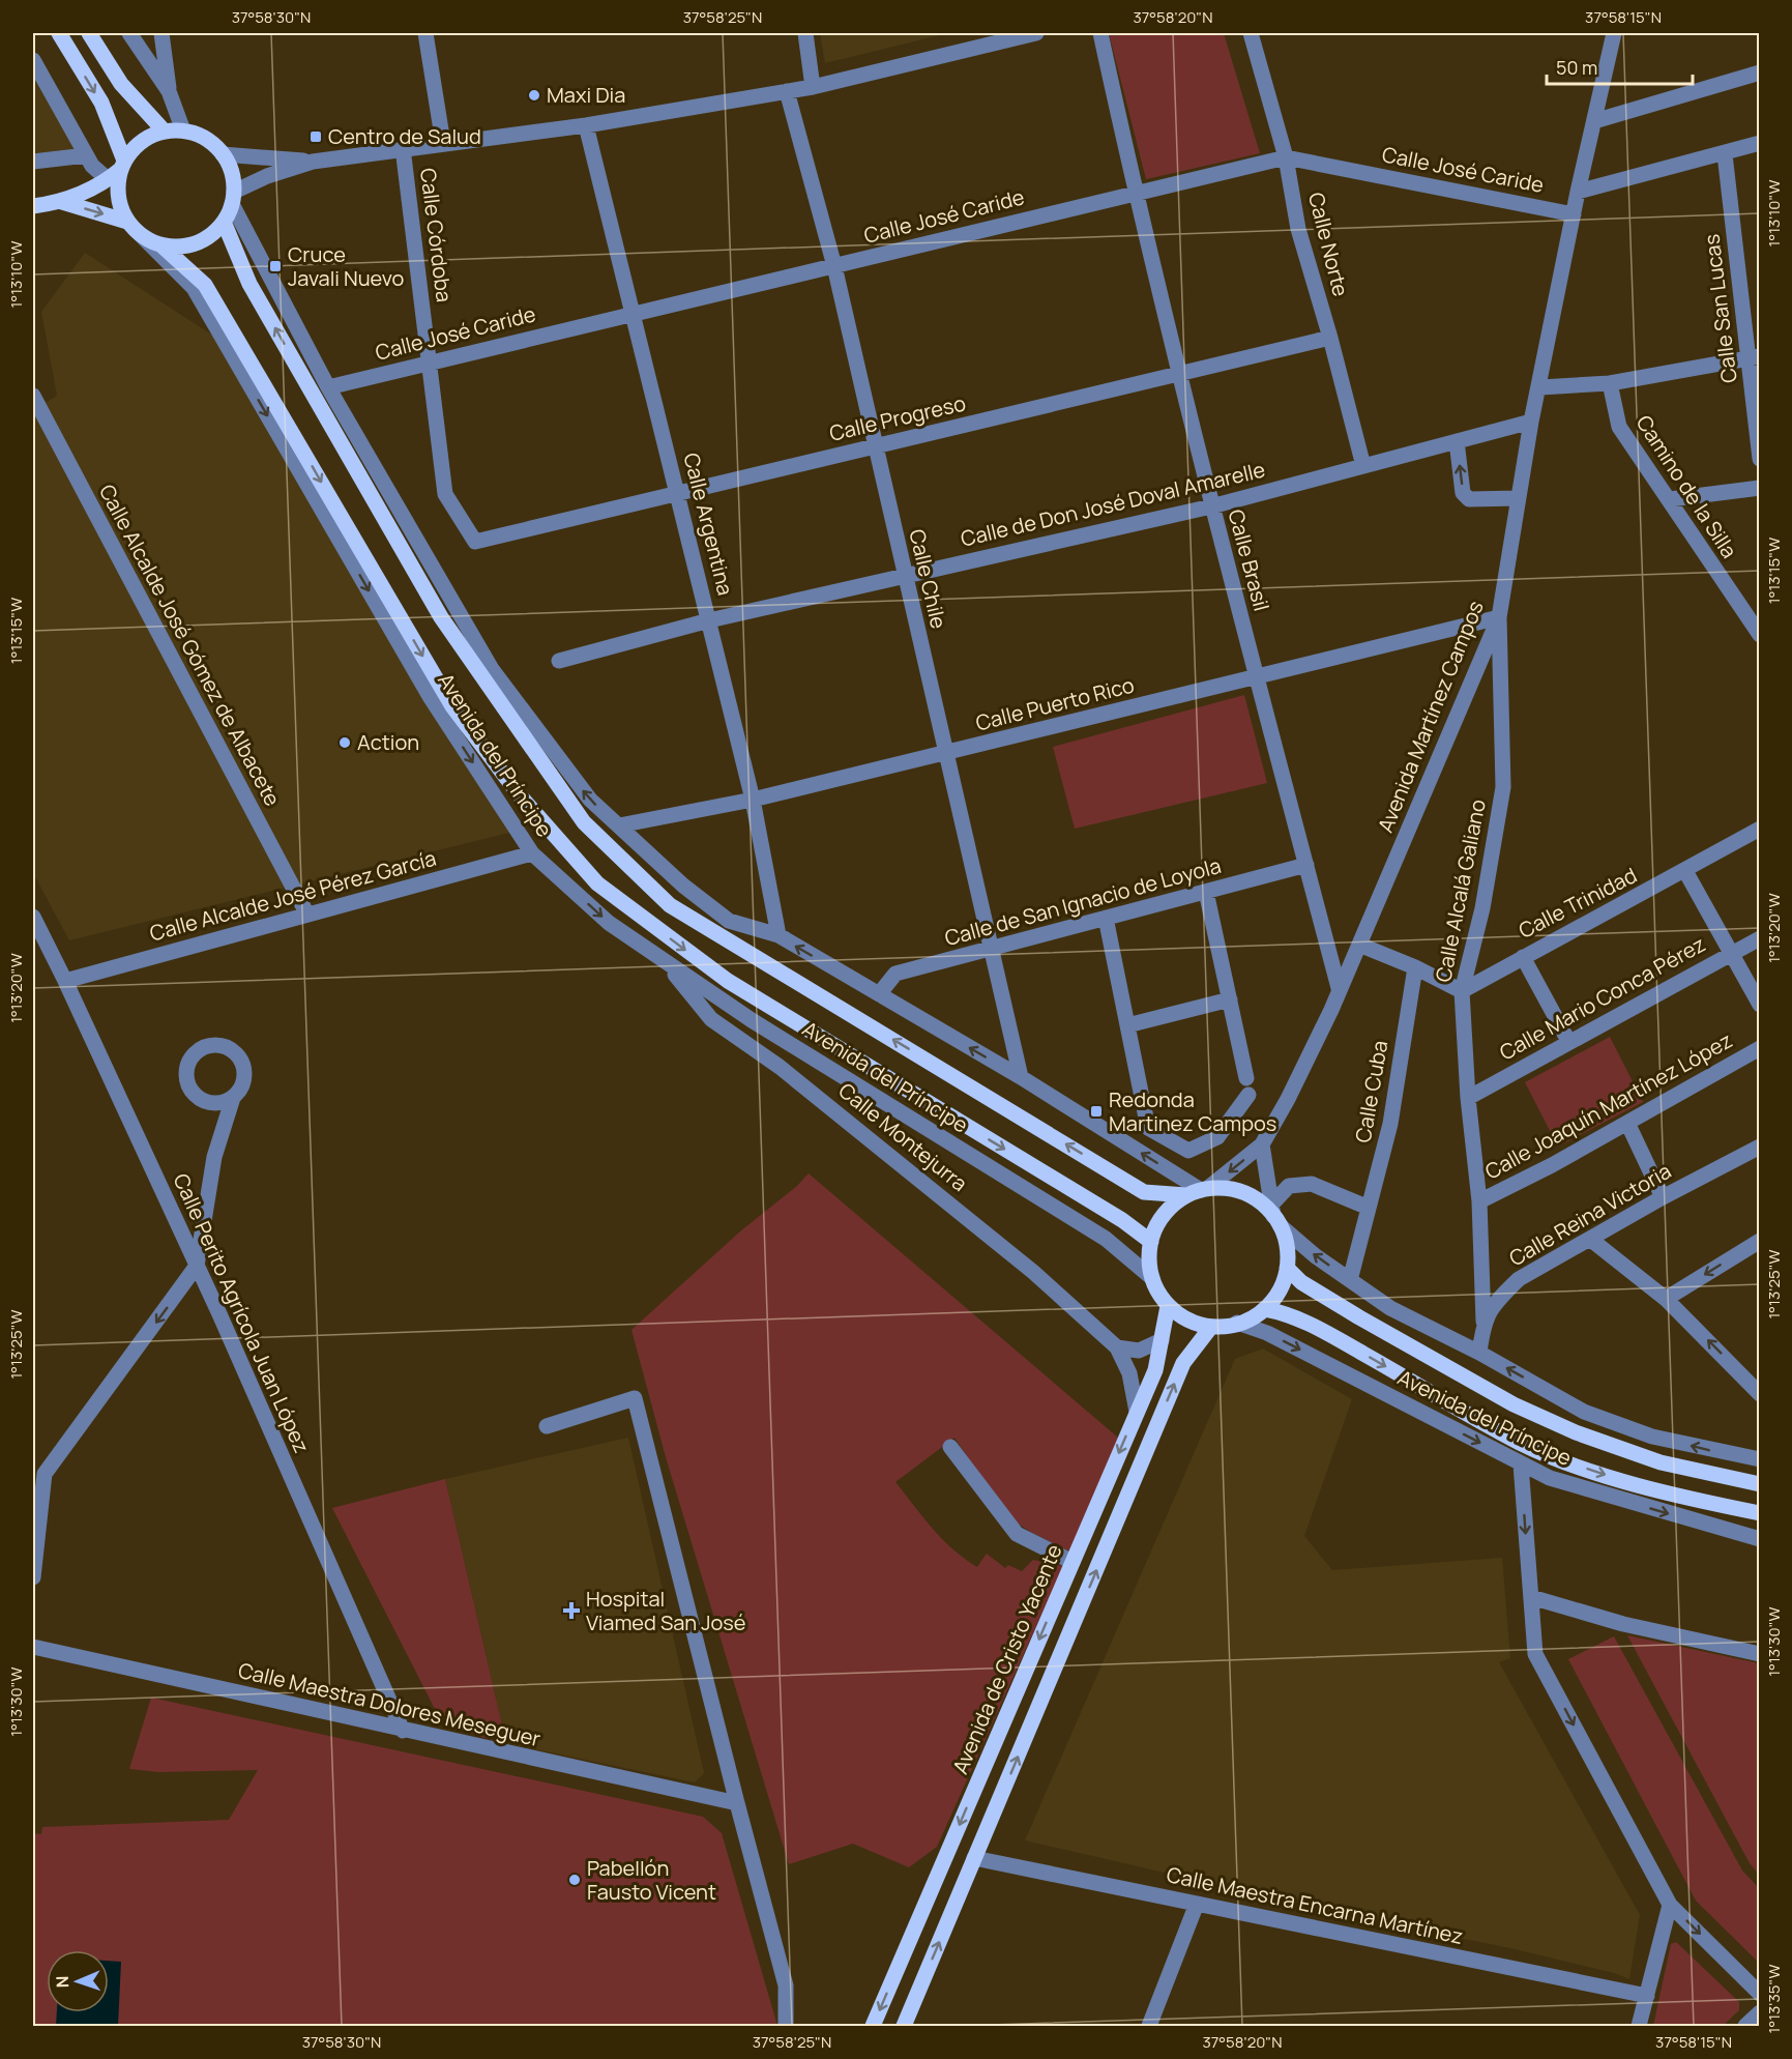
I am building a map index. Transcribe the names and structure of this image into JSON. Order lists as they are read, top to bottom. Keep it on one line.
{"streets":{"main road":["Avenida del Príncipe","Avenida de Cristo Yacente"],"street":["Calle José Caride","Calle Córdoba","Calle Norte","Calle San Lucas","Calle Progreso","Camino de la Silla","Calle de Don José Doval Amarelle","Calle Argentina","Calle Brasil","Calle Chile","Calle Alcalde José Gómez de Albacete","Calle Puerto Rico","Avenida Martínez Campos","Calle Alcalá Galiano","Calle Alcalde José Pérez García","Calle de San Ignacio de Loyola","Calle Trinidad","Calle Mario Conca Pérez","Calle Cuba","Calle Joaquín Martínez López","Calle Montejurra","Calle Reina Victoria","Calle Perito Agrícola Juan López","Calle Maestra Dolores Meseguer","Calle Maestra Encarna Martínez"]},"crossings":[["Calle José Caride","Calle Córdoba"],["Calle José Caride","Calle Norte"],["Calle José Caride","Calle Argentina"],["Calle José Caride","Calle Brasil"],["Calle José Caride","Calle Chile"],["Calle José Caride","Avenida Martínez Campos"],["Calle Córdoba","Calle Progreso"],["Calle Norte","Calle Progreso"],["Calle Norte","Calle de Don José Doval Amarelle"],["Calle Progreso","Calle Argentina"],["Calle Progreso","Calle Brasil"],["Calle Progreso","Calle Chile"],["Calle de Don José Doval Amarelle","Calle Argentina"],["Calle de Don José Doval Amarelle","Calle Brasil"],["Calle de Don José Doval Amarelle","Calle Chile"],["Calle de Don José Doval Amarelle","Avenida Martínez Campos"],["Calle Argentina","Calle Puerto Rico"],["Calle Brasil","Calle Puerto Rico"],["Calle Brasil","Avenida Martínez Campos"],["Calle Brasil","Calle de San Ignacio de Loyola"],["Calle Chile","Calle Puerto Rico"],["Calle Chile","Calle de San Ignacio de Loyola"],["Calle Alcalde José Gómez de Albacete","Calle Alcalde José Pérez García"],["Calle Puerto Rico","Avenida Martínez Campos"],["Calle Puerto Rico","Calle Alcalá Galiano"],["Avenida Martínez Campos","Avenida del Príncipe"],["Avenida Martínez Campos","Calle Alcalá Galiano"],["Avenida Martínez Campos","Avenida de Cristo Yacente"],["Avenida del Príncipe","Calle Alcalde José Pérez García"],["Avenida del Príncipe","Calle Montejurra"],["Avenida del Príncipe","Avenida de Cristo Yacente"],["Calle Alcalá Galiano","Calle Trinidad"],["Calle Alcalá Galiano","Calle Mario Conca Pérez"],["Calle Alcalá Galiano","Calle Joaquín Martínez López"],["Calle Alcalá Galiano","Calle Reina Victoria"],["Calle Alcalde José Pérez García","Calle Perito Agrícola Juan López"],["Calle Perito Agrícola Juan López","Calle Maestra Dolores Meseguer"]],"places":{"other":["Maxi Dia","Action","Pabellón Fausto Vicent"],"transit":["Centro de Salud","Cruce Javali Nuevo","Redonda Martinez Campos"],"health":["Hospital Viamed San José"]},"scale_bar":"50 m","north":"left","coordinates":["37°58'30\"N","37°58'25\"N","37°58'20\"N","37°58'15\"N","1°13'10\"W","1°13'15\"W","1°13'20\"W","1°13'25\"W","1°13'30\"W","1°13'35\"W"]}
